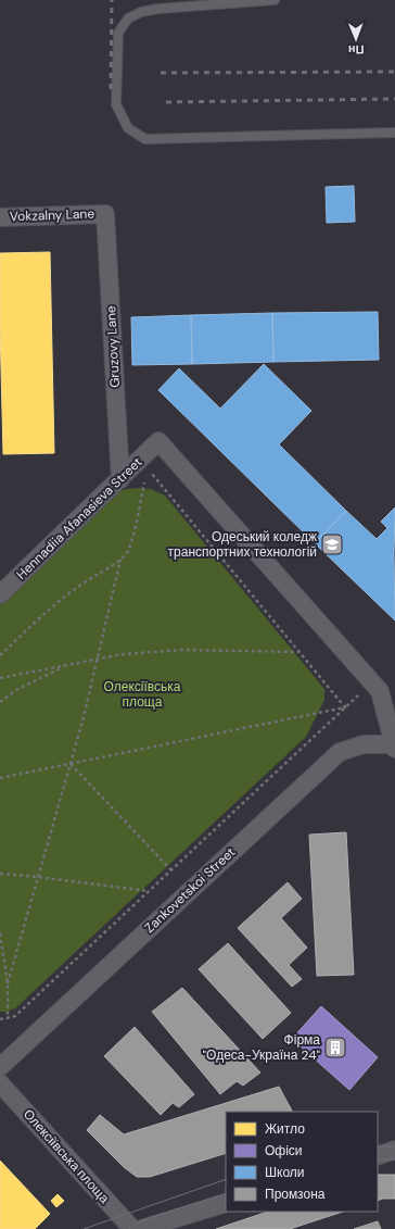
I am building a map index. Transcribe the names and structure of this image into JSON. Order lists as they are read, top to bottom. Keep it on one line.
{"streets":{"street":["Vokzalny Lane","Gruzovy Lane","Hennadiia Afanasieva Street","Zankovetskoi Street","Олексіївська площа"]},"crossings":[["Vokzalny Lane","Gruzovy Lane"],["Gruzovy Lane","Hennadiia Afanasieva Street"]],"parks":["Олексіївська площа"],"places":{"school or university":["Одеський коледж транспортних технологій"],"building":["Фірма \"Одеса-Україна 24\""]},"legend":["Житло","Офіси","Школи","Промзона"],"north":"bottom"}
